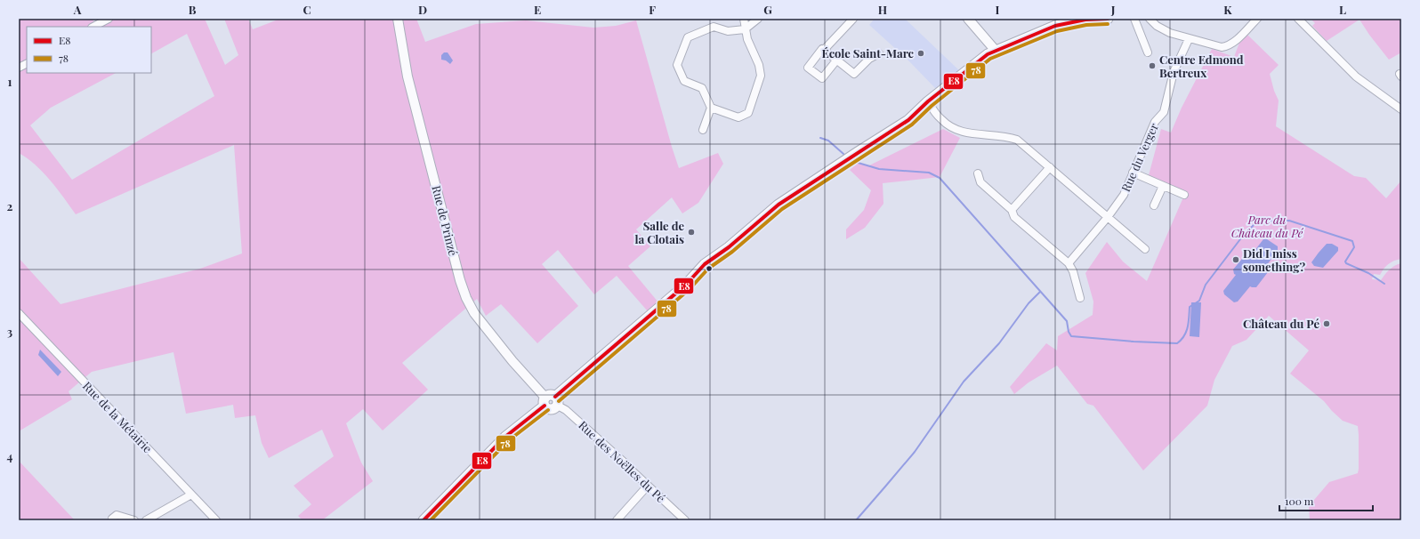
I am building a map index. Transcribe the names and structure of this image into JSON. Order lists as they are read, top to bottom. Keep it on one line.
{"streets":{"street":["Rue du Verger","Rue de Prinzé","Rue de la Métairie","Rue des Noëlles du Pé"]},"parks":["Parc du Château du Pé"],"places":["École Saint-Marc","Centre Edmond Bertreux","Salle de la Clotais","Did I miss something?","Château du Pé"],"lines":["transit line E8","transit line 78"],"legend":["E8","78"],"scale_bar":"100 m","grid":{"columns":["A","B","C","D","E","F","G","H","I","J","K","L"],"rows":["1","2","3","4"]}}
